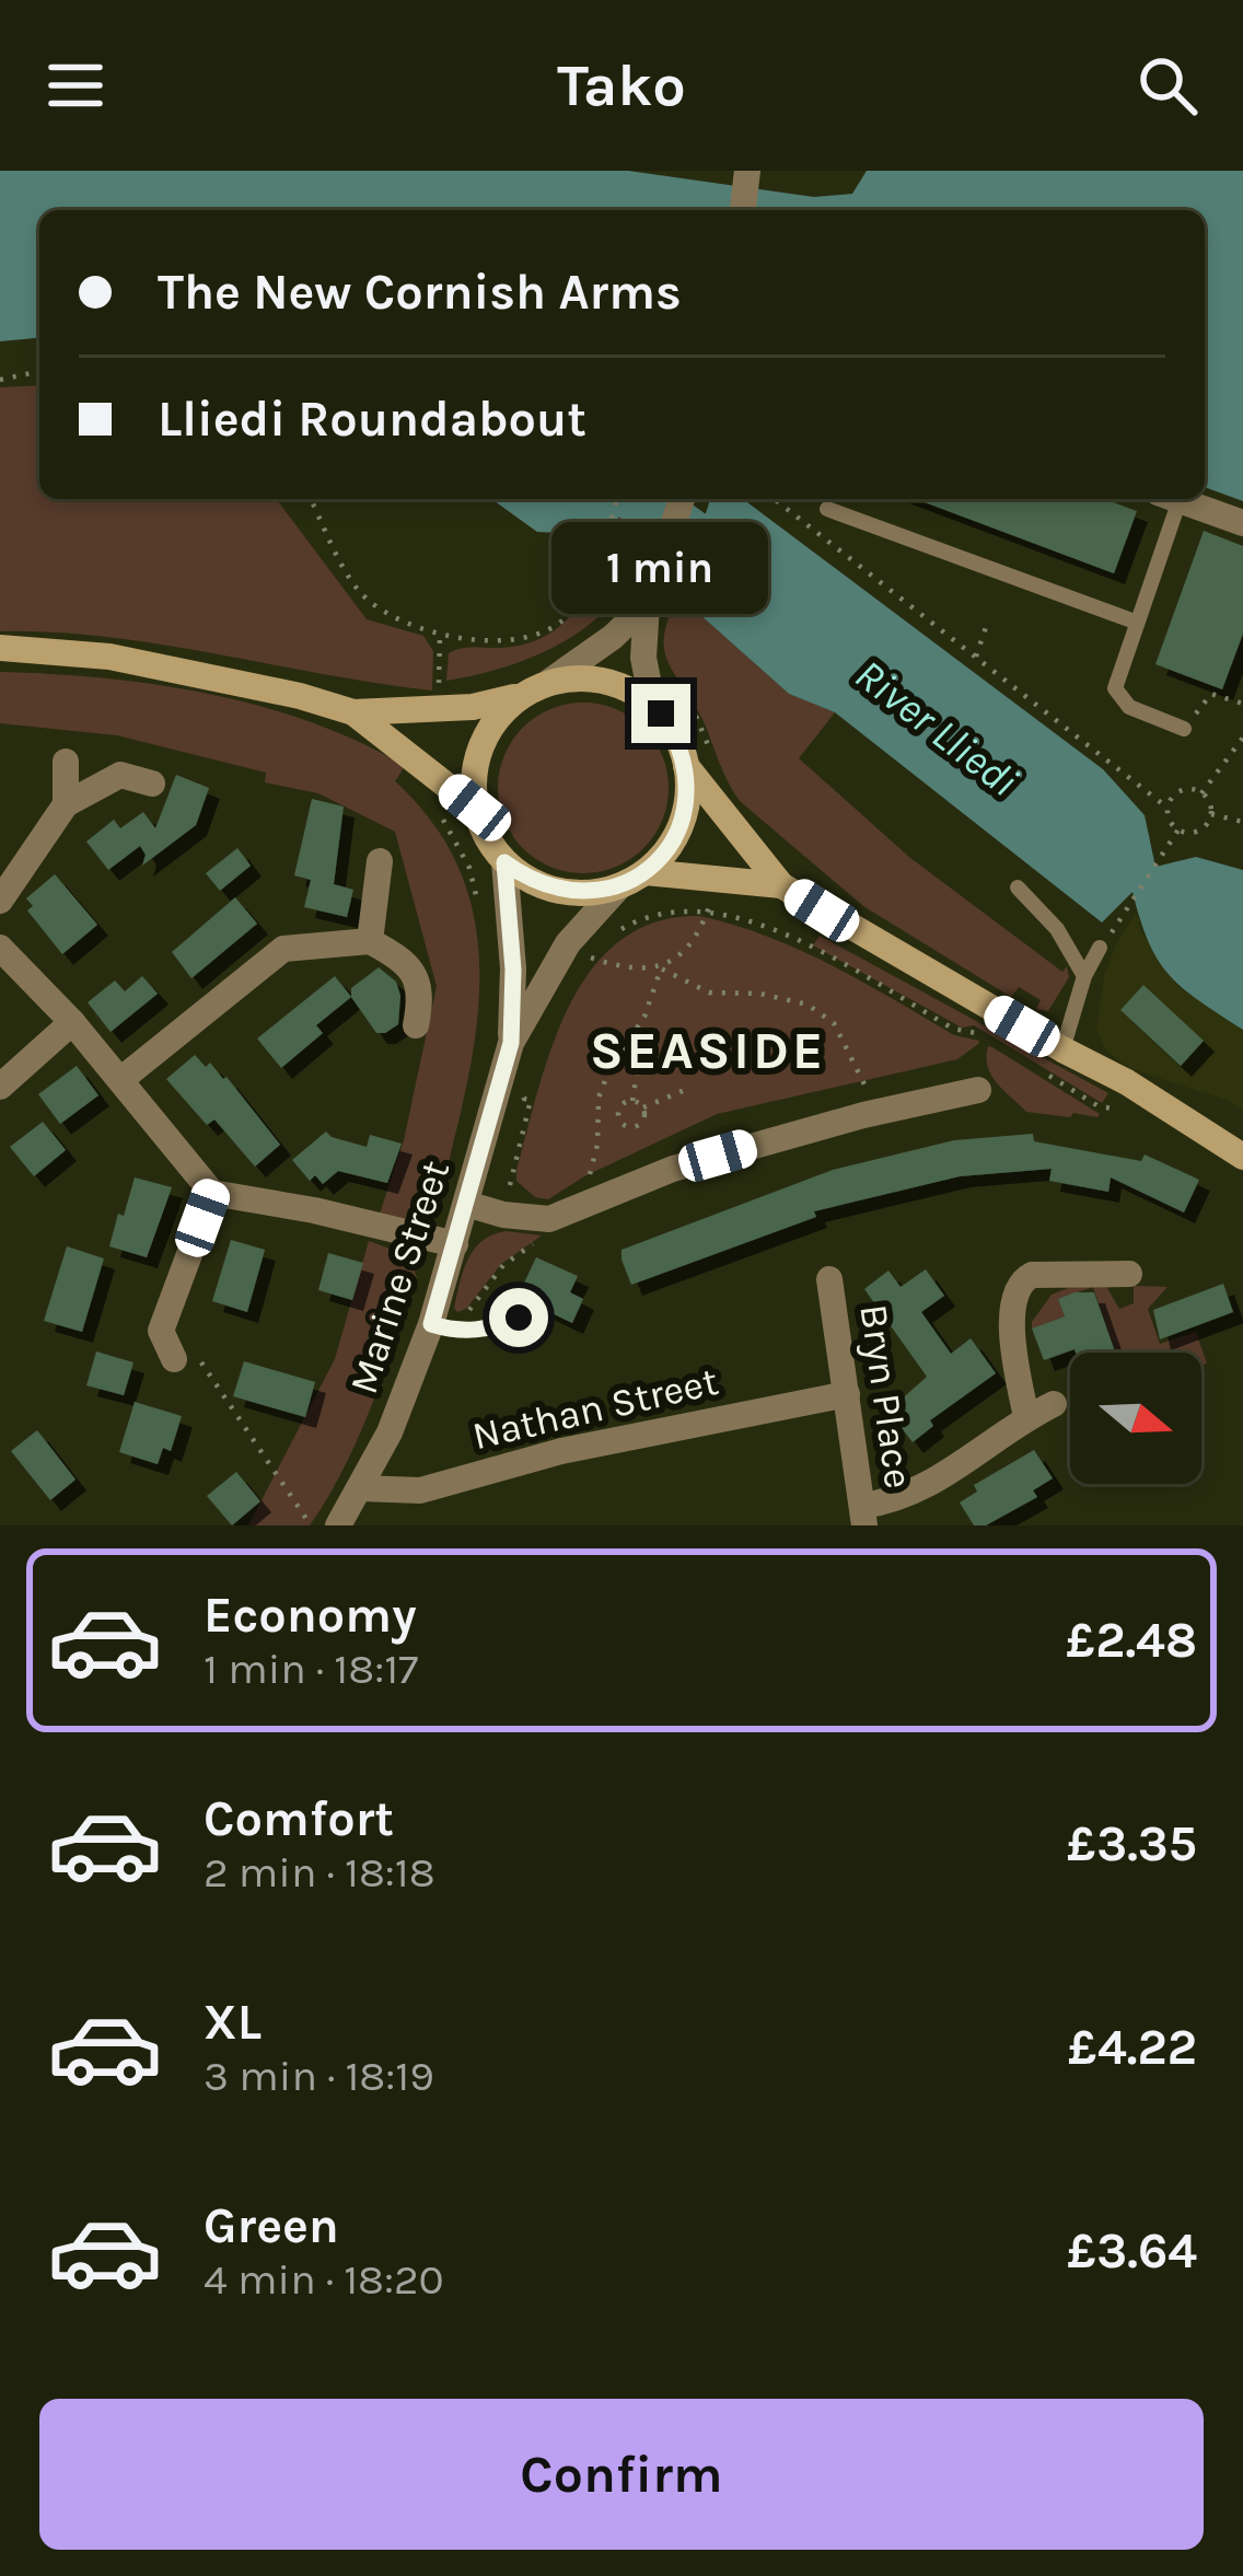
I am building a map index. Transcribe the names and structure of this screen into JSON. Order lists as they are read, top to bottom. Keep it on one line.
{"streets":{"street":["Marine Street","Bryn Place","Nathan Street"]},"crossings":[["Marine Street","Nathan Street"],["Bryn Place","Nathan Street"]],"districts":["SEASIDE"],"water":["River Lliedi"],"north":"right","page":{"header":"Tako","banner":["The New Cornish Arms","Lliedi Roundabout"],"bubble":"1 min","list":[{"name":"Economy","note":"1 min · 18:17","value":"£2.48"},{"name":"Comfort","note":"2 min · 18:18","value":"£3.35"},{"name":"XL","note":"3 min · 18:19","value":"£4.22"},{"name":"Green","note":"4 min · 18:20","value":"£3.64"}],"buttons":"Confirm"}}
